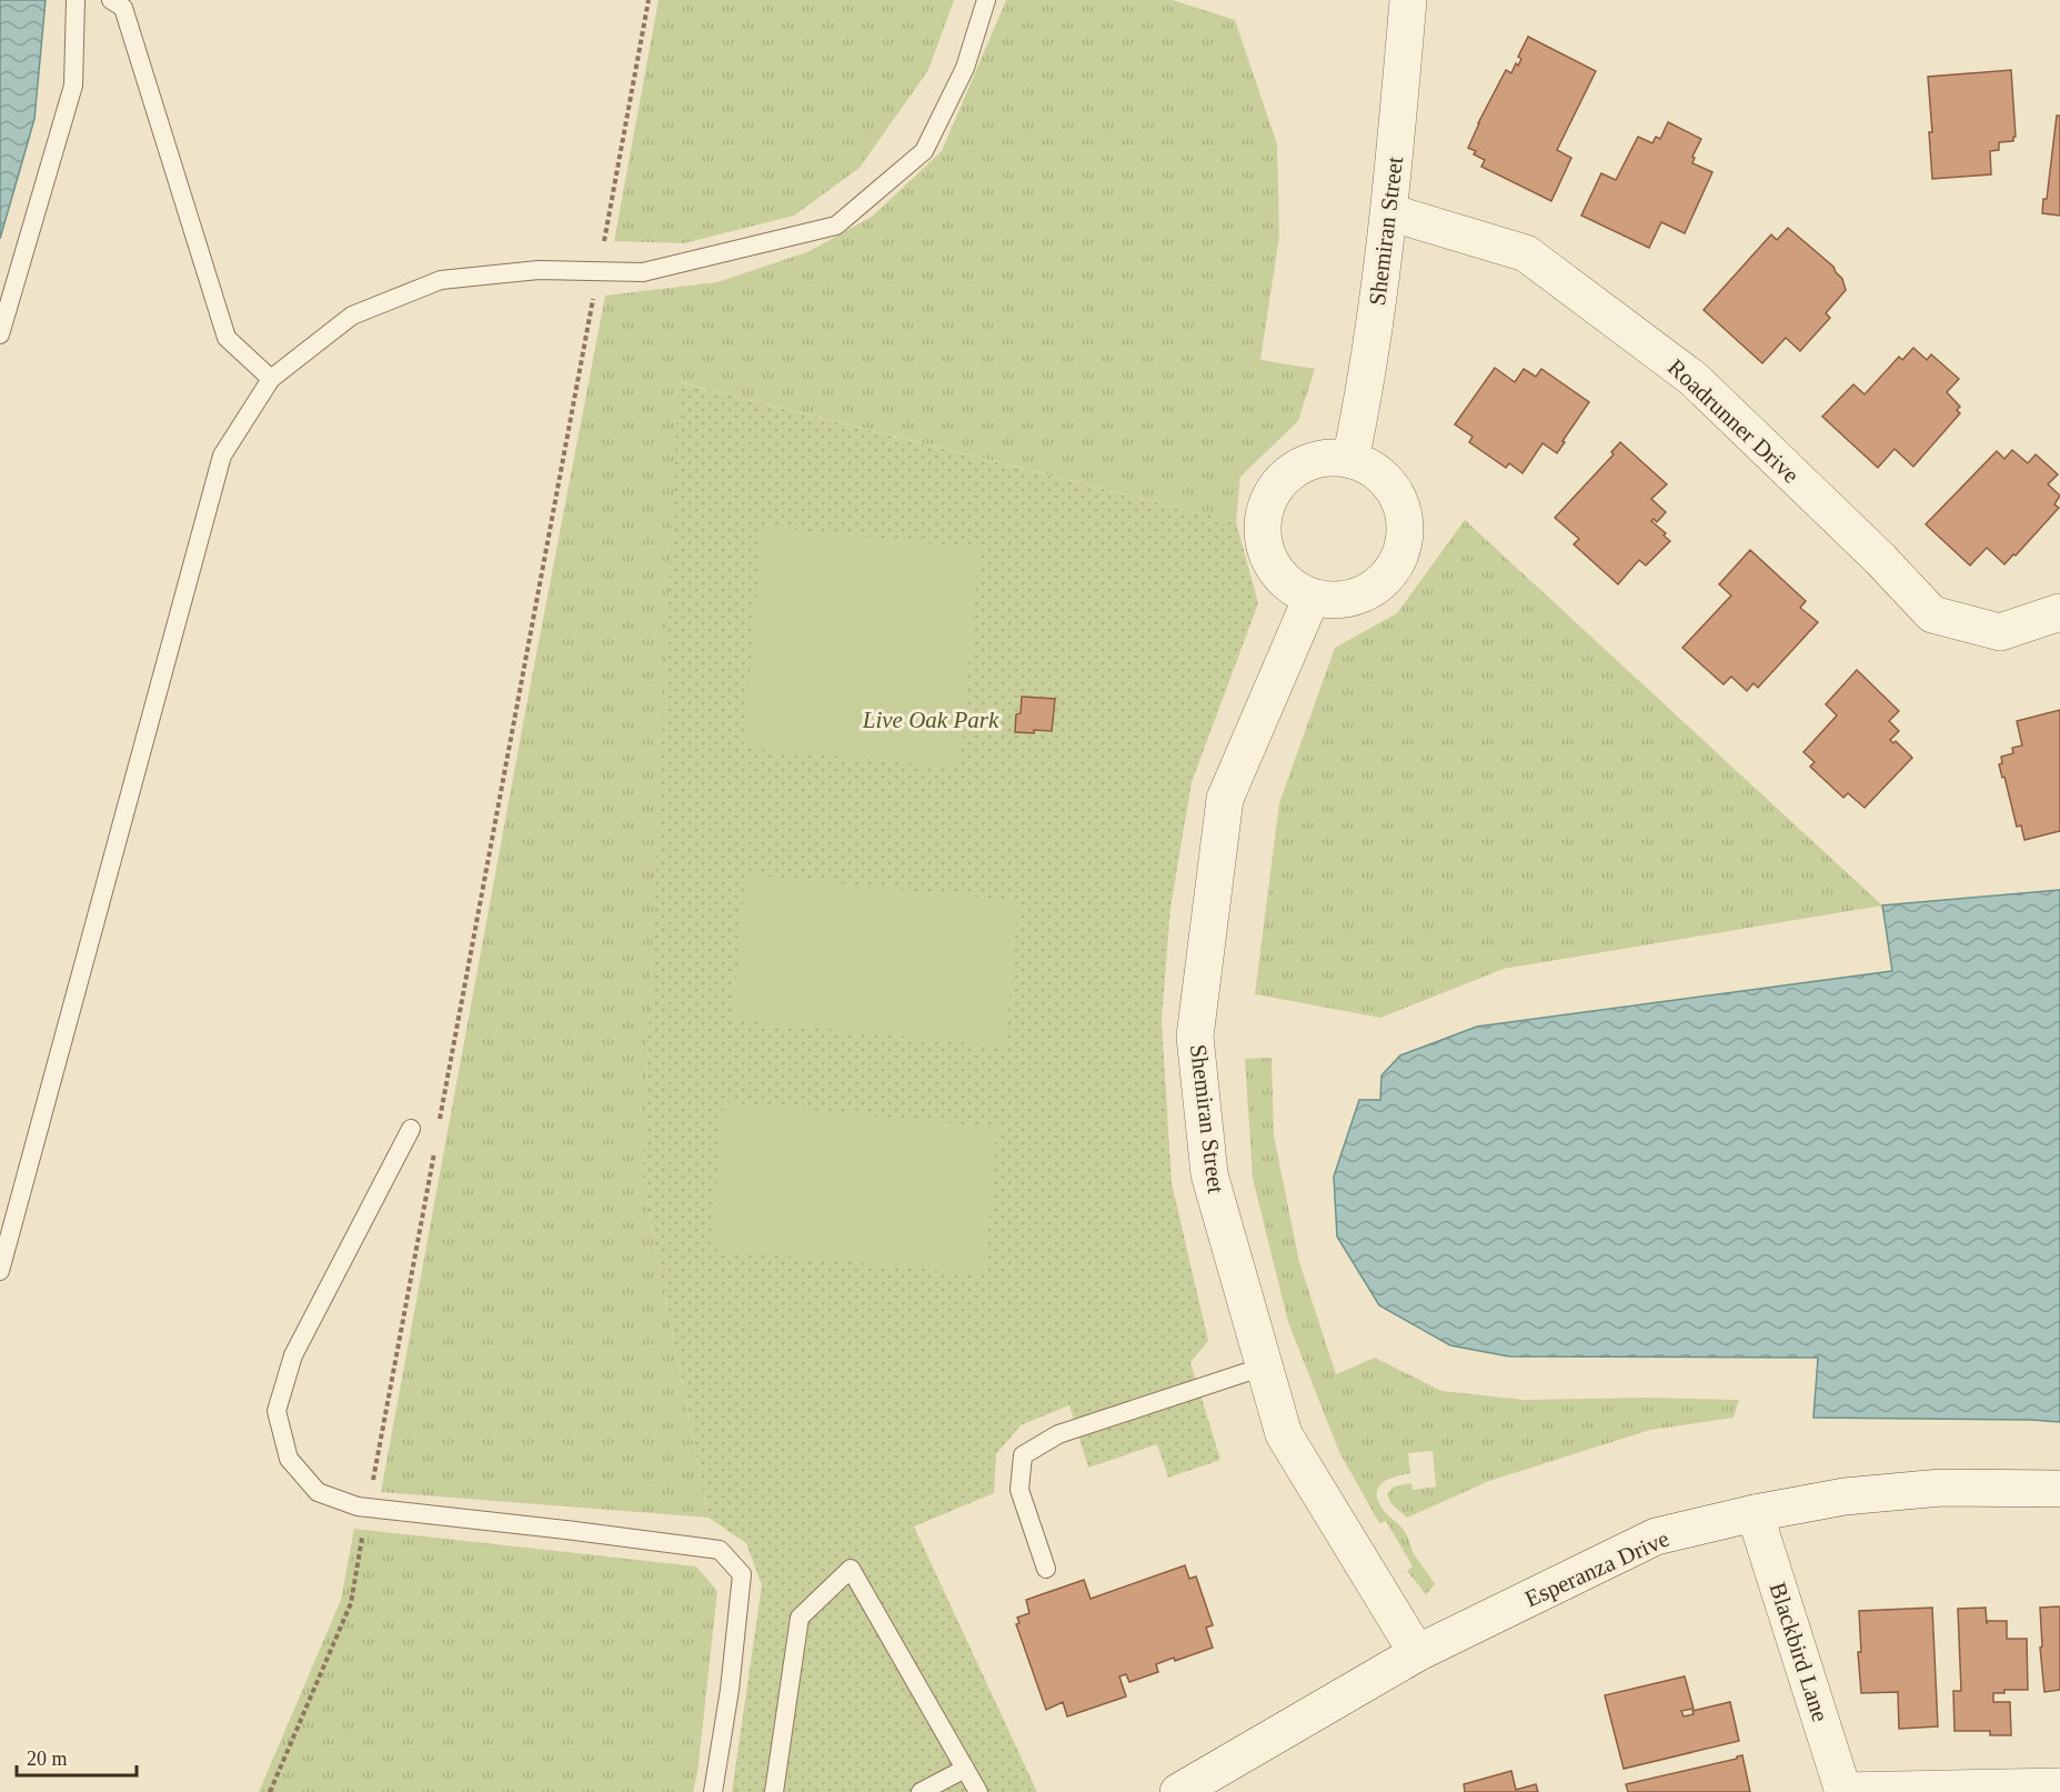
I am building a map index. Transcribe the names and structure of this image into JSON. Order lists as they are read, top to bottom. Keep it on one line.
{"streets":{"street":["Shemiran Street","Roadrunner Drive","Esperanza Drive","Blackbird Lane"]},"crossings":[["Shemiran Street","Roadrunner Drive"],["Shemiran Street","Esperanza Drive"],["Esperanza Drive","Blackbird Lane"]],"parks":["Live Oak Park"],"scale_bar":"20 m"}
